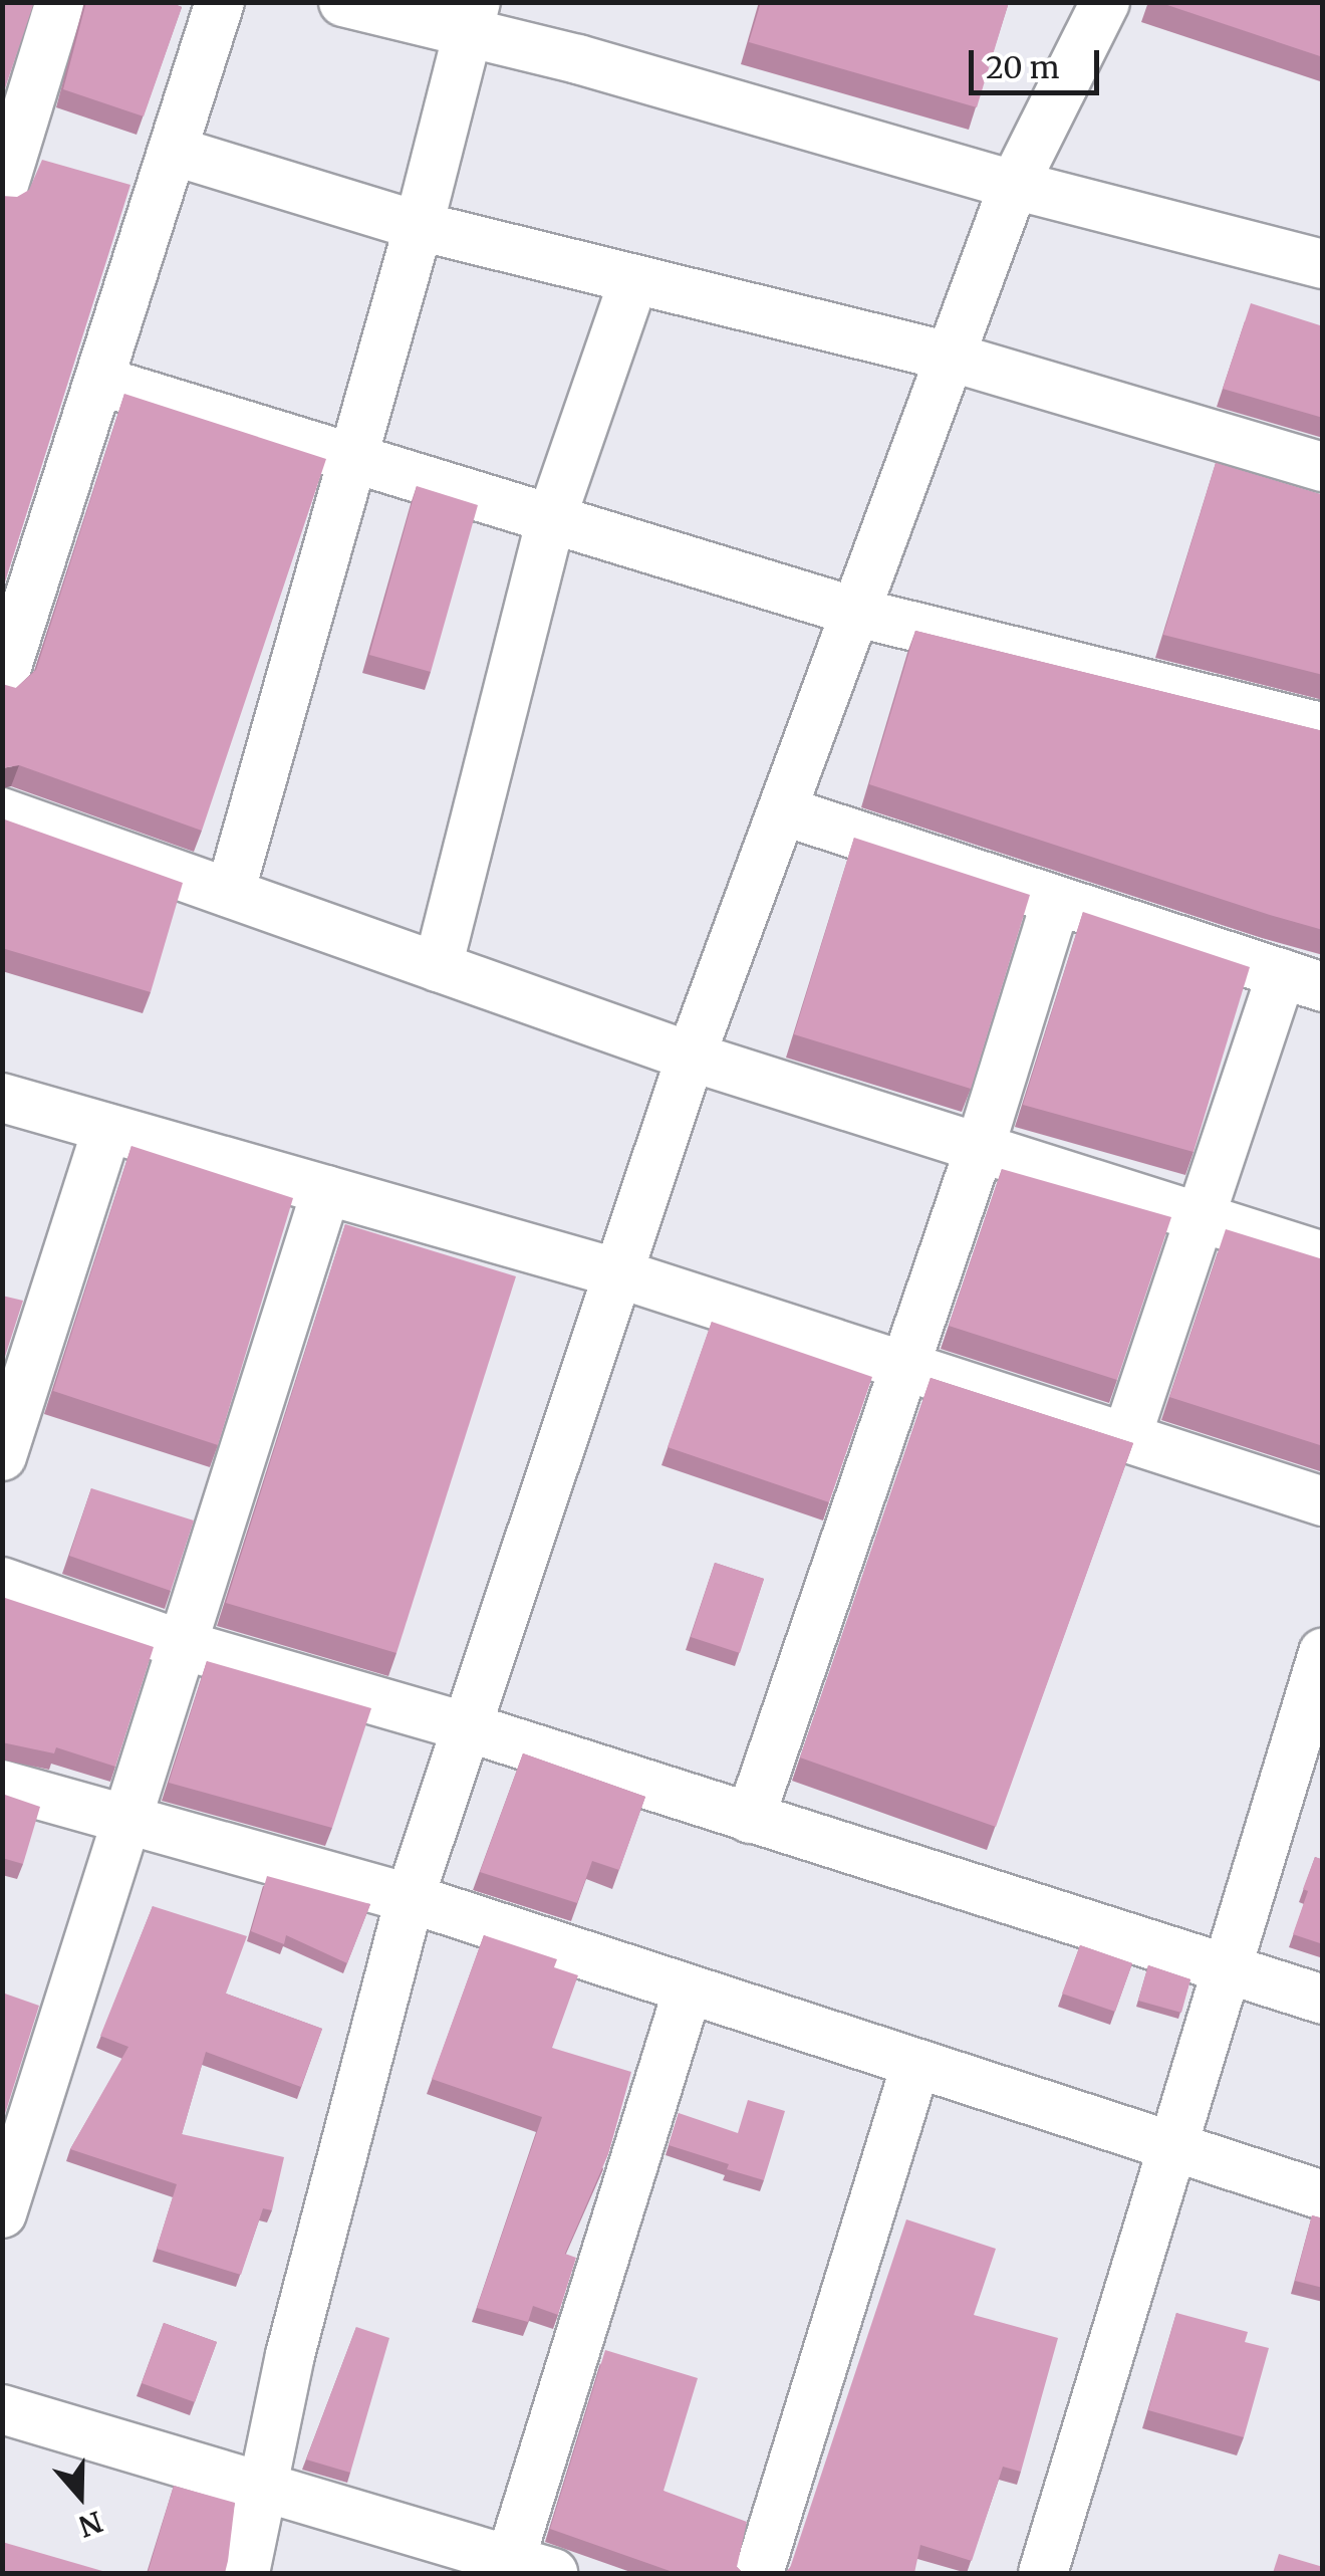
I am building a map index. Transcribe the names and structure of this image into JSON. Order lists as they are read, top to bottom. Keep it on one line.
{"scale_bar":"20 m","north":"bottom"}
